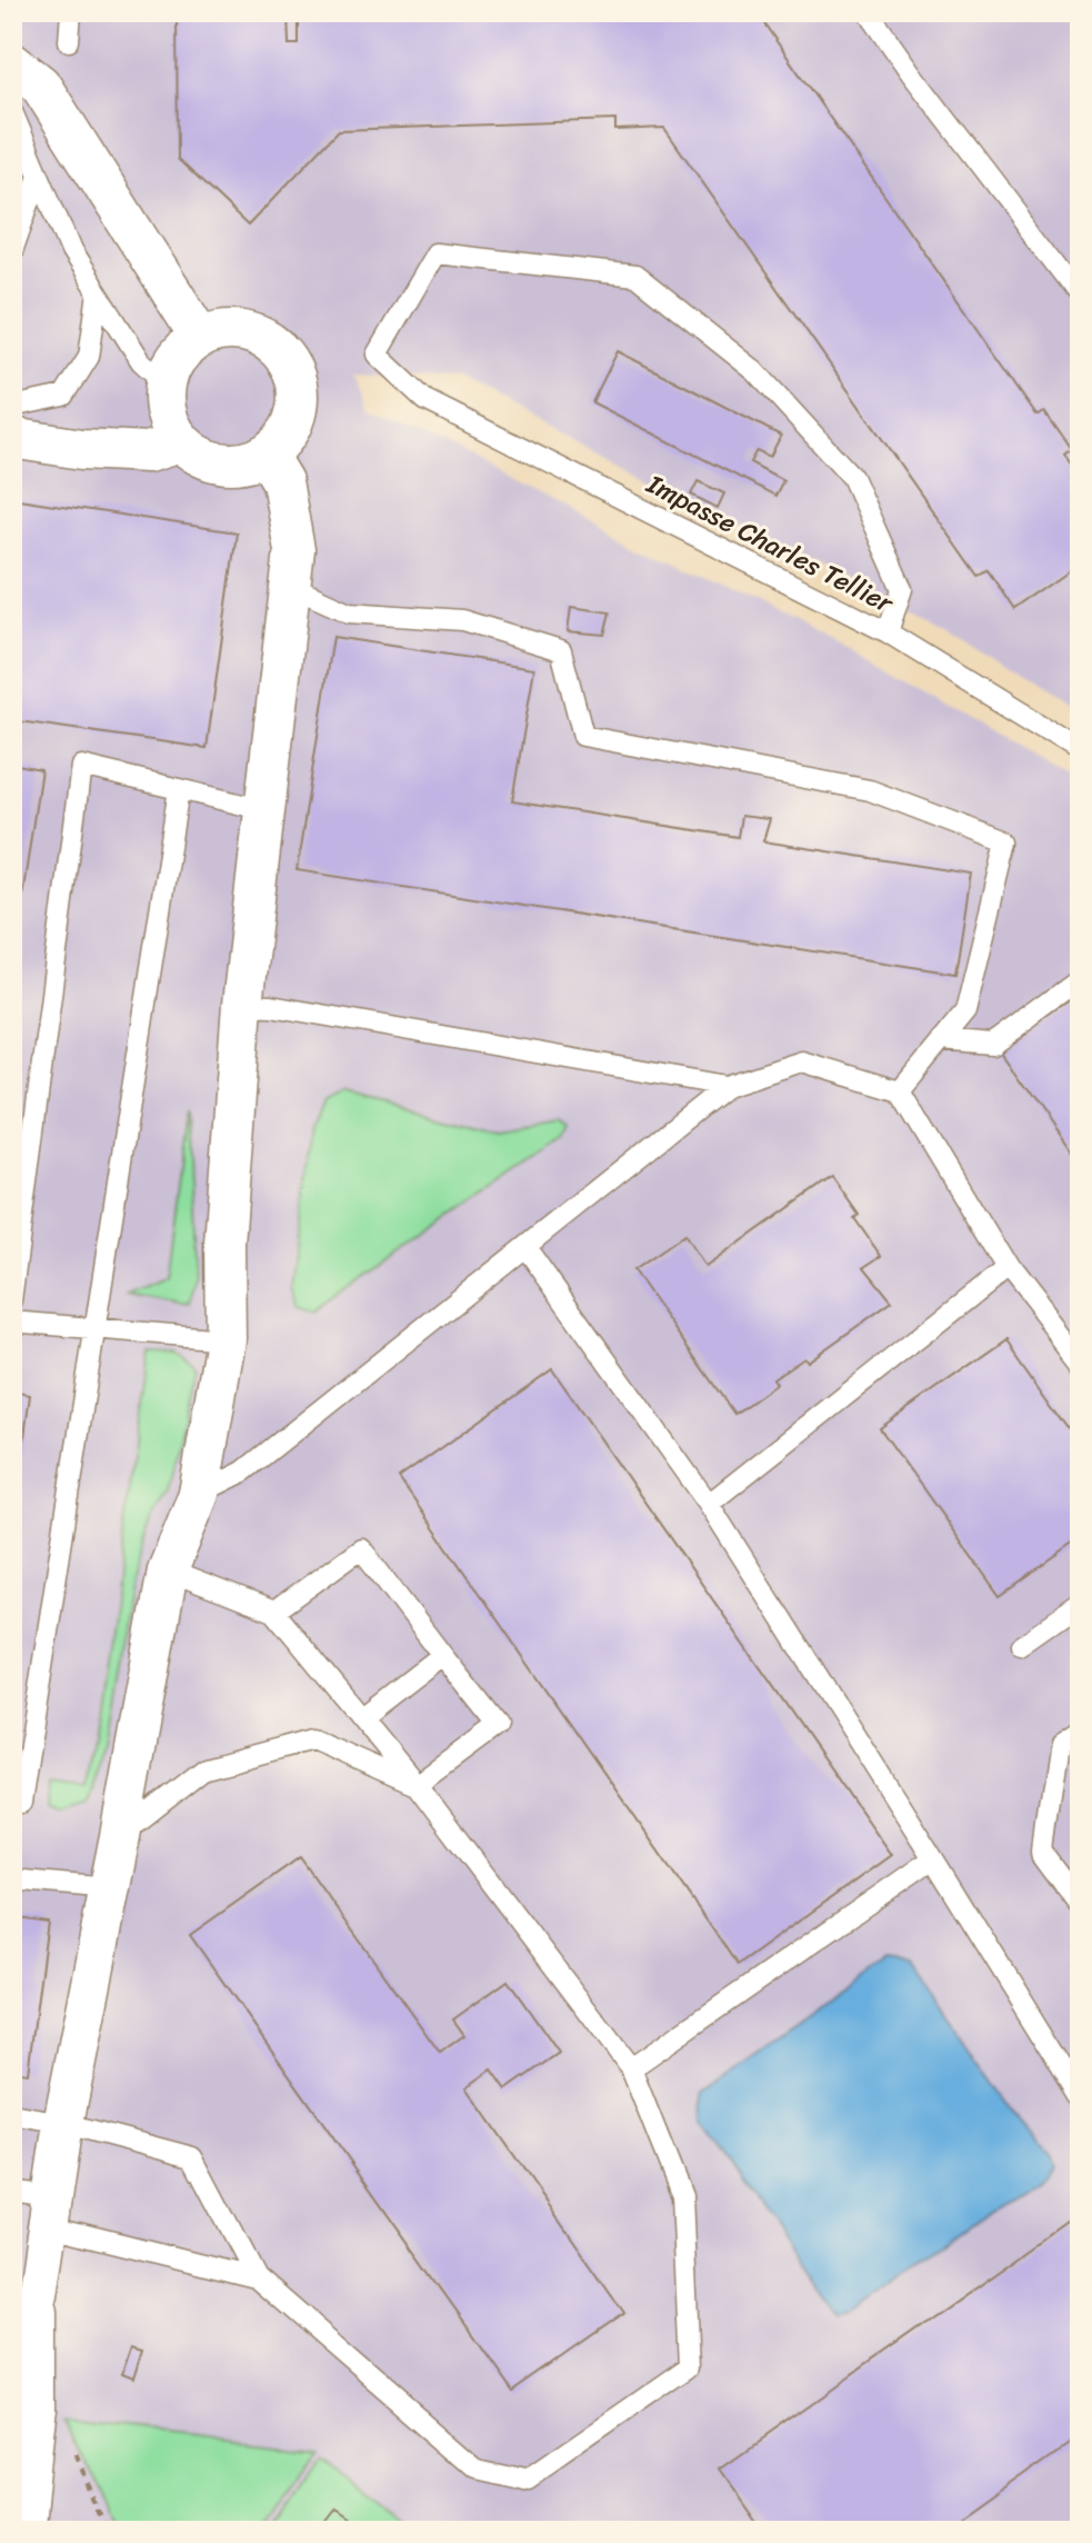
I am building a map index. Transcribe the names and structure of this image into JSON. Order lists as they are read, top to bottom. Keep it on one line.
{"streets":{"lane":["Impasse Charles Tellier"]}}
